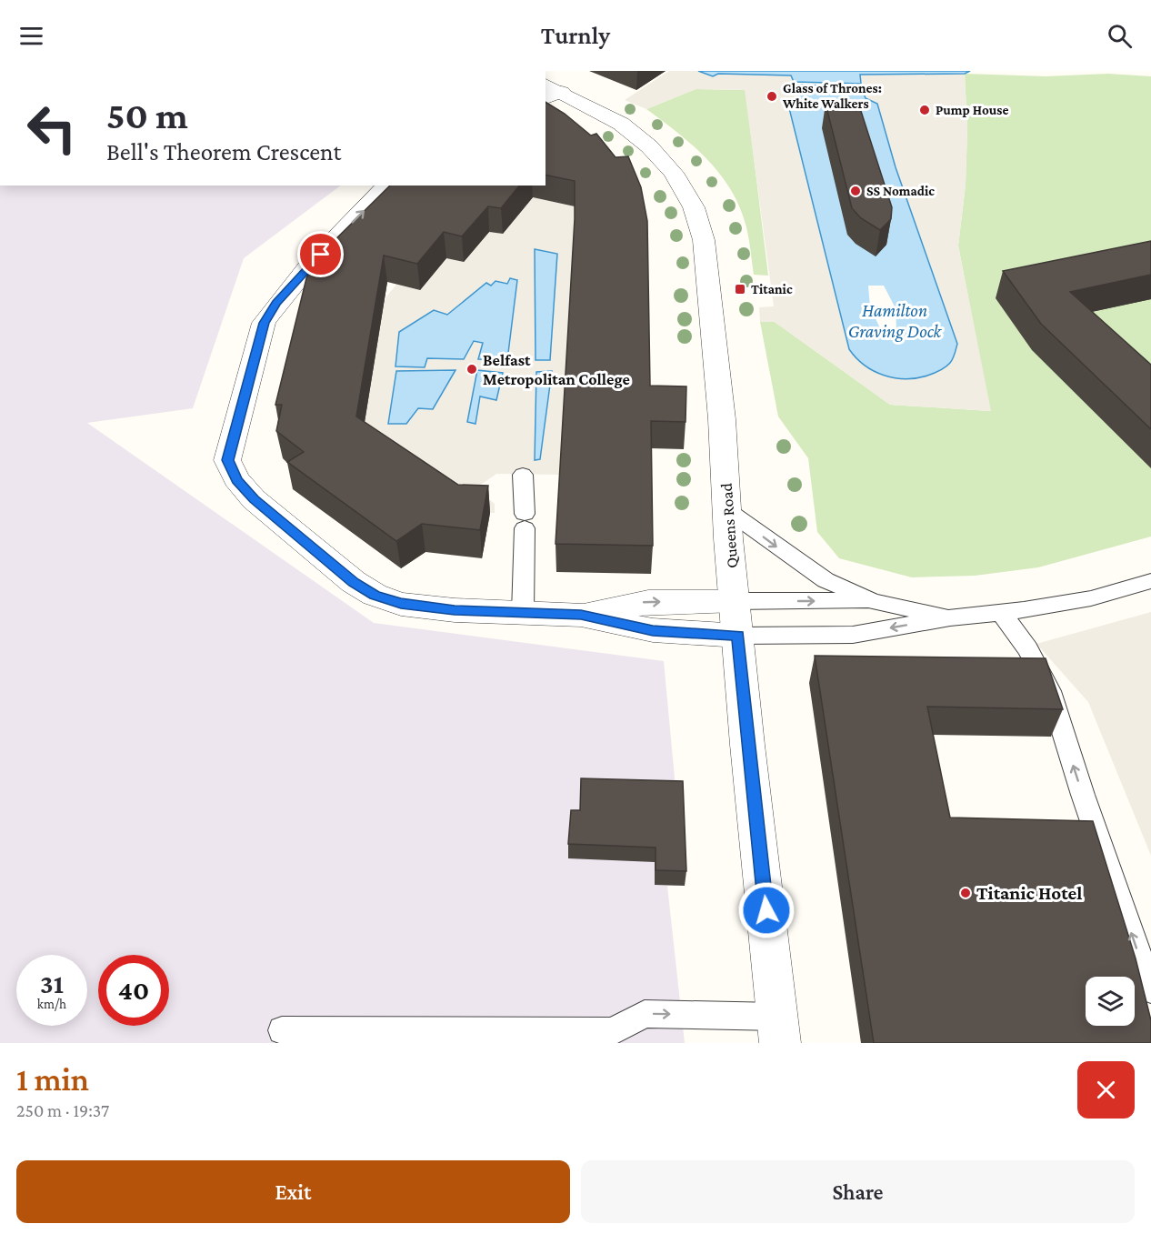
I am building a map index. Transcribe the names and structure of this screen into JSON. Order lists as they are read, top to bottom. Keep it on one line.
{"streets":{"street":["Queens Road"]},"water":["Hamilton Graving Dock"],"places":{"other":["Glass of Thrones: White Walkers","Pump House","SS Nomadic","Belfast Metropolitan College","Titanic Hotel"],"transit":["Titanic"]},"page":{"header":"Turnly","turn":["50 m","Bell's Theorem Crescent"],"speed":"31 km/h","limit":"40","heading":["1 min","250 m · 19:37"],"buttons":["Exit","Share"]}}
